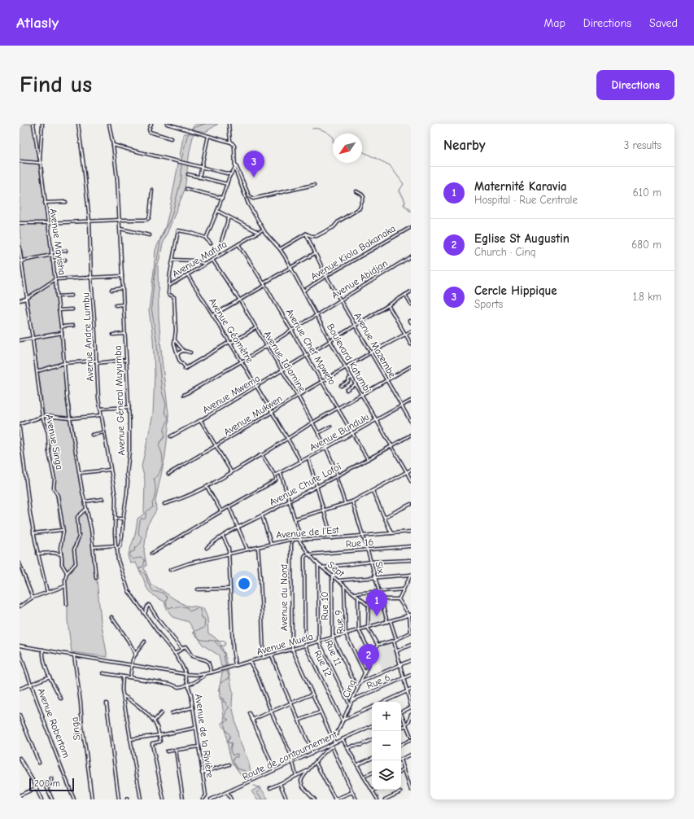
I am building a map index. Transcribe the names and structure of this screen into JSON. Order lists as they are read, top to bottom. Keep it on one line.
{"streets":{"street":["Avenue Mayisha","Avenue Kiola Bakanaka","Avenue Mafuta","Avenue Abidjan","Avenue Géomètre","Avenue Andre Lumbu","Avenue Mazembe","Avenue Chef Mpweto","Boulevard Katumbi","Avenue Idiamine","Avenue Mwema","Avenue Géneral Muyumba","Avenue Mukwen","Avenue Bunduki","Avenue Singa","Avenue Chute Lofoï","Avenue de l'Est","Rue 16","Six","Sept","Avenue du Nord","Rue 10","Rue 9","Avenue Muela","Rue 11","Rue 12","Rue 6","Cinq","Avenue Robertom","Singa","Avenue de la Rivière","Route de contournement"]},"crossings":[["Avenue Kiola Bakanaka","Avenue Mazembe"],["Avenue Kiola Bakanaka","Boulevard Katumbi"],["Avenue Mafuta","Avenue Géomètre"],["Avenue Mafuta","Avenue Chef Mpweto"],["Avenue Mafuta","Boulevard Katumbi"],["Avenue Mafuta","Avenue Idiamine"],["Avenue Abidjan","Avenue Géomètre"],["Avenue Abidjan","Avenue Mazembe"],["Avenue Abidjan","Avenue Chef Mpweto"],["Avenue Abidjan","Boulevard Katumbi"],["Avenue Abidjan","Avenue Idiamine"],["Avenue Géomètre","Avenue Mwema"],["Avenue Géomètre","Avenue Mukwen"],["Avenue Géomètre","Avenue Bunduki"],["Avenue Andre Lumbu","Avenue Géneral Muyumba"],["Avenue Mazembe","Avenue Mwema"],["Avenue Mazembe","Avenue Mukwen"],["Avenue Mazembe","Avenue Bunduki"],["Avenue Chef Mpweto","Avenue Mwema"],["Avenue Chef Mpweto","Avenue Mukwen"],["Avenue Chef Mpweto","Avenue Bunduki"],["Avenue Chef Mpweto","Avenue Chute Lofoï"],["Boulevard Katumbi","Avenue Mwema"],["Boulevard Katumbi","Avenue Mukwen"],["Boulevard Katumbi","Avenue Bunduki"],["Boulevard Katumbi","Avenue Chute Lofoï"],["Avenue Idiamine","Avenue Mwema"],["Avenue Idiamine","Avenue Mukwen"],["Avenue Idiamine","Avenue Bunduki"],["Avenue Idiamine","Avenue Chute Lofoï"],["Avenue Mwema","Avenue Mukwen"],["Avenue Géneral Muyumba","Avenue Muela"],["Avenue Géneral Muyumba","Avenue de la Rivière"],["Avenue de l'Est","Six"],["Avenue de l'Est","Sept"],["Avenue de l'Est","Avenue du Nord"],["Rue 16","Six"],["Rue 16","Sept"],["Rue 16","Rue 12"],["Six","Avenue Muela"],["Sept","Rue 10"],["Sept","Rue 9"],["Sept","Rue 11"],["Sept","Rue 12"],["Avenue du Nord","Avenue Muela"],["Avenue du Nord","Cinq"],["Avenue du Nord","Route de contournement"],["Rue 10","Avenue Muela"],["Rue 10","Cinq"],["Rue 9","Avenue Muela"],["Rue 9","Cinq"],["Avenue Muela","Rue 11"],["Avenue Muela","Rue 12"],["Avenue Muela","Avenue de la Rivière"],["Rue 11","Cinq"],["Rue 12","Cinq"],["Rue 6","Cinq"]],"scale_bar":"200 m","north":"bottom left","page":{"header":"Atlasly","nav":["Map","Directions","Saved"],"buttons":"Directions","title":"Find us","heading":["Nearby","3 results"],"pins":["3","1","2"],"list":[{"mark":"1","name":"Maternité Karavia","note":"Hospital · Rue Centrale","value":"610 m"},{"mark":"2","name":"Eglise St Augustin","note":"Church · Cinq","value":"680 m"},{"mark":"3","name":"Cercle Hippique","note":"Sports","value":"1.8 km"}],"map_buttons":["+","−"],"scale":"200 m"}}
